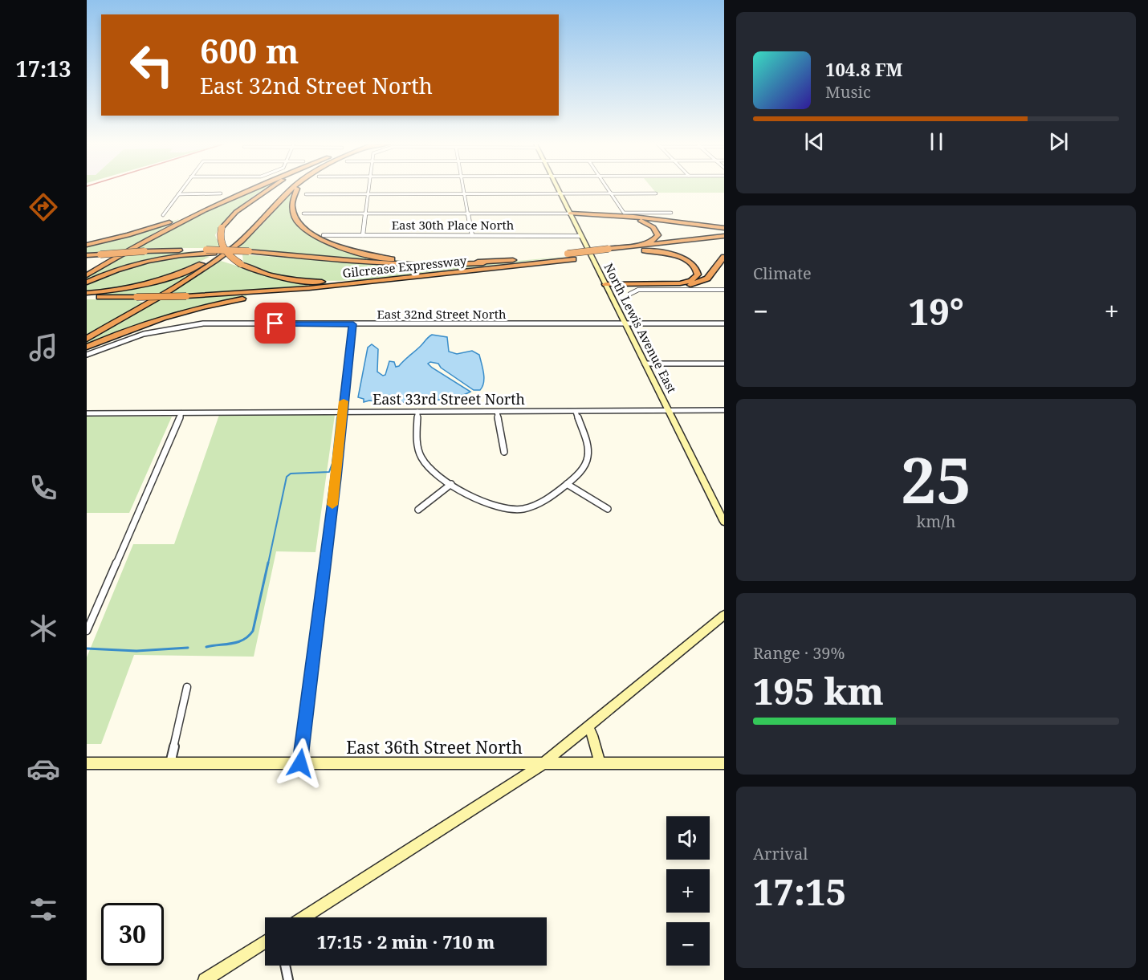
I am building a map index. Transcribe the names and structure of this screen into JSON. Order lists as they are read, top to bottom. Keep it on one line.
{"streets":{"highway":["Gilcrease Expressway"],"main road":["North Lewis Avenue East","East 36th Street North"],"street":["East 30th Place North","East 32nd Street North","East 33rd Street North"]},"crossings":[["East 30th Place North","North Lewis Avenue East"],["East 32nd Street North","North Lewis Avenue East"],["North Lewis Avenue East","East 33rd Street North"]],"page":{"tabs":"17:13","turn":["600 m","East 32nd Street North"],"song":["104.8 FM","Music"],"tile":["Climate",["25","km/h"],["Range · 39%","195 km"],["Arrival","17:15"]],"heat":["−","19°","+"],"map_buttons":["+","−"],"limit":"30","trip":"17:15 · 2 min · 710 m"}}
